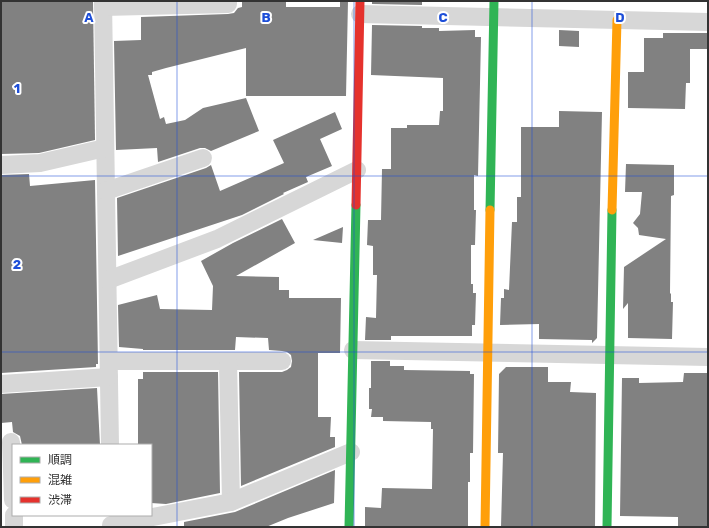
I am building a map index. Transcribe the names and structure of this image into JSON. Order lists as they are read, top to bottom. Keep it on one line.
{"legend":["順調","混雑","渋滞"],"grid":{"columns":["A","B","C","D"],"rows":["1","2"]}}
